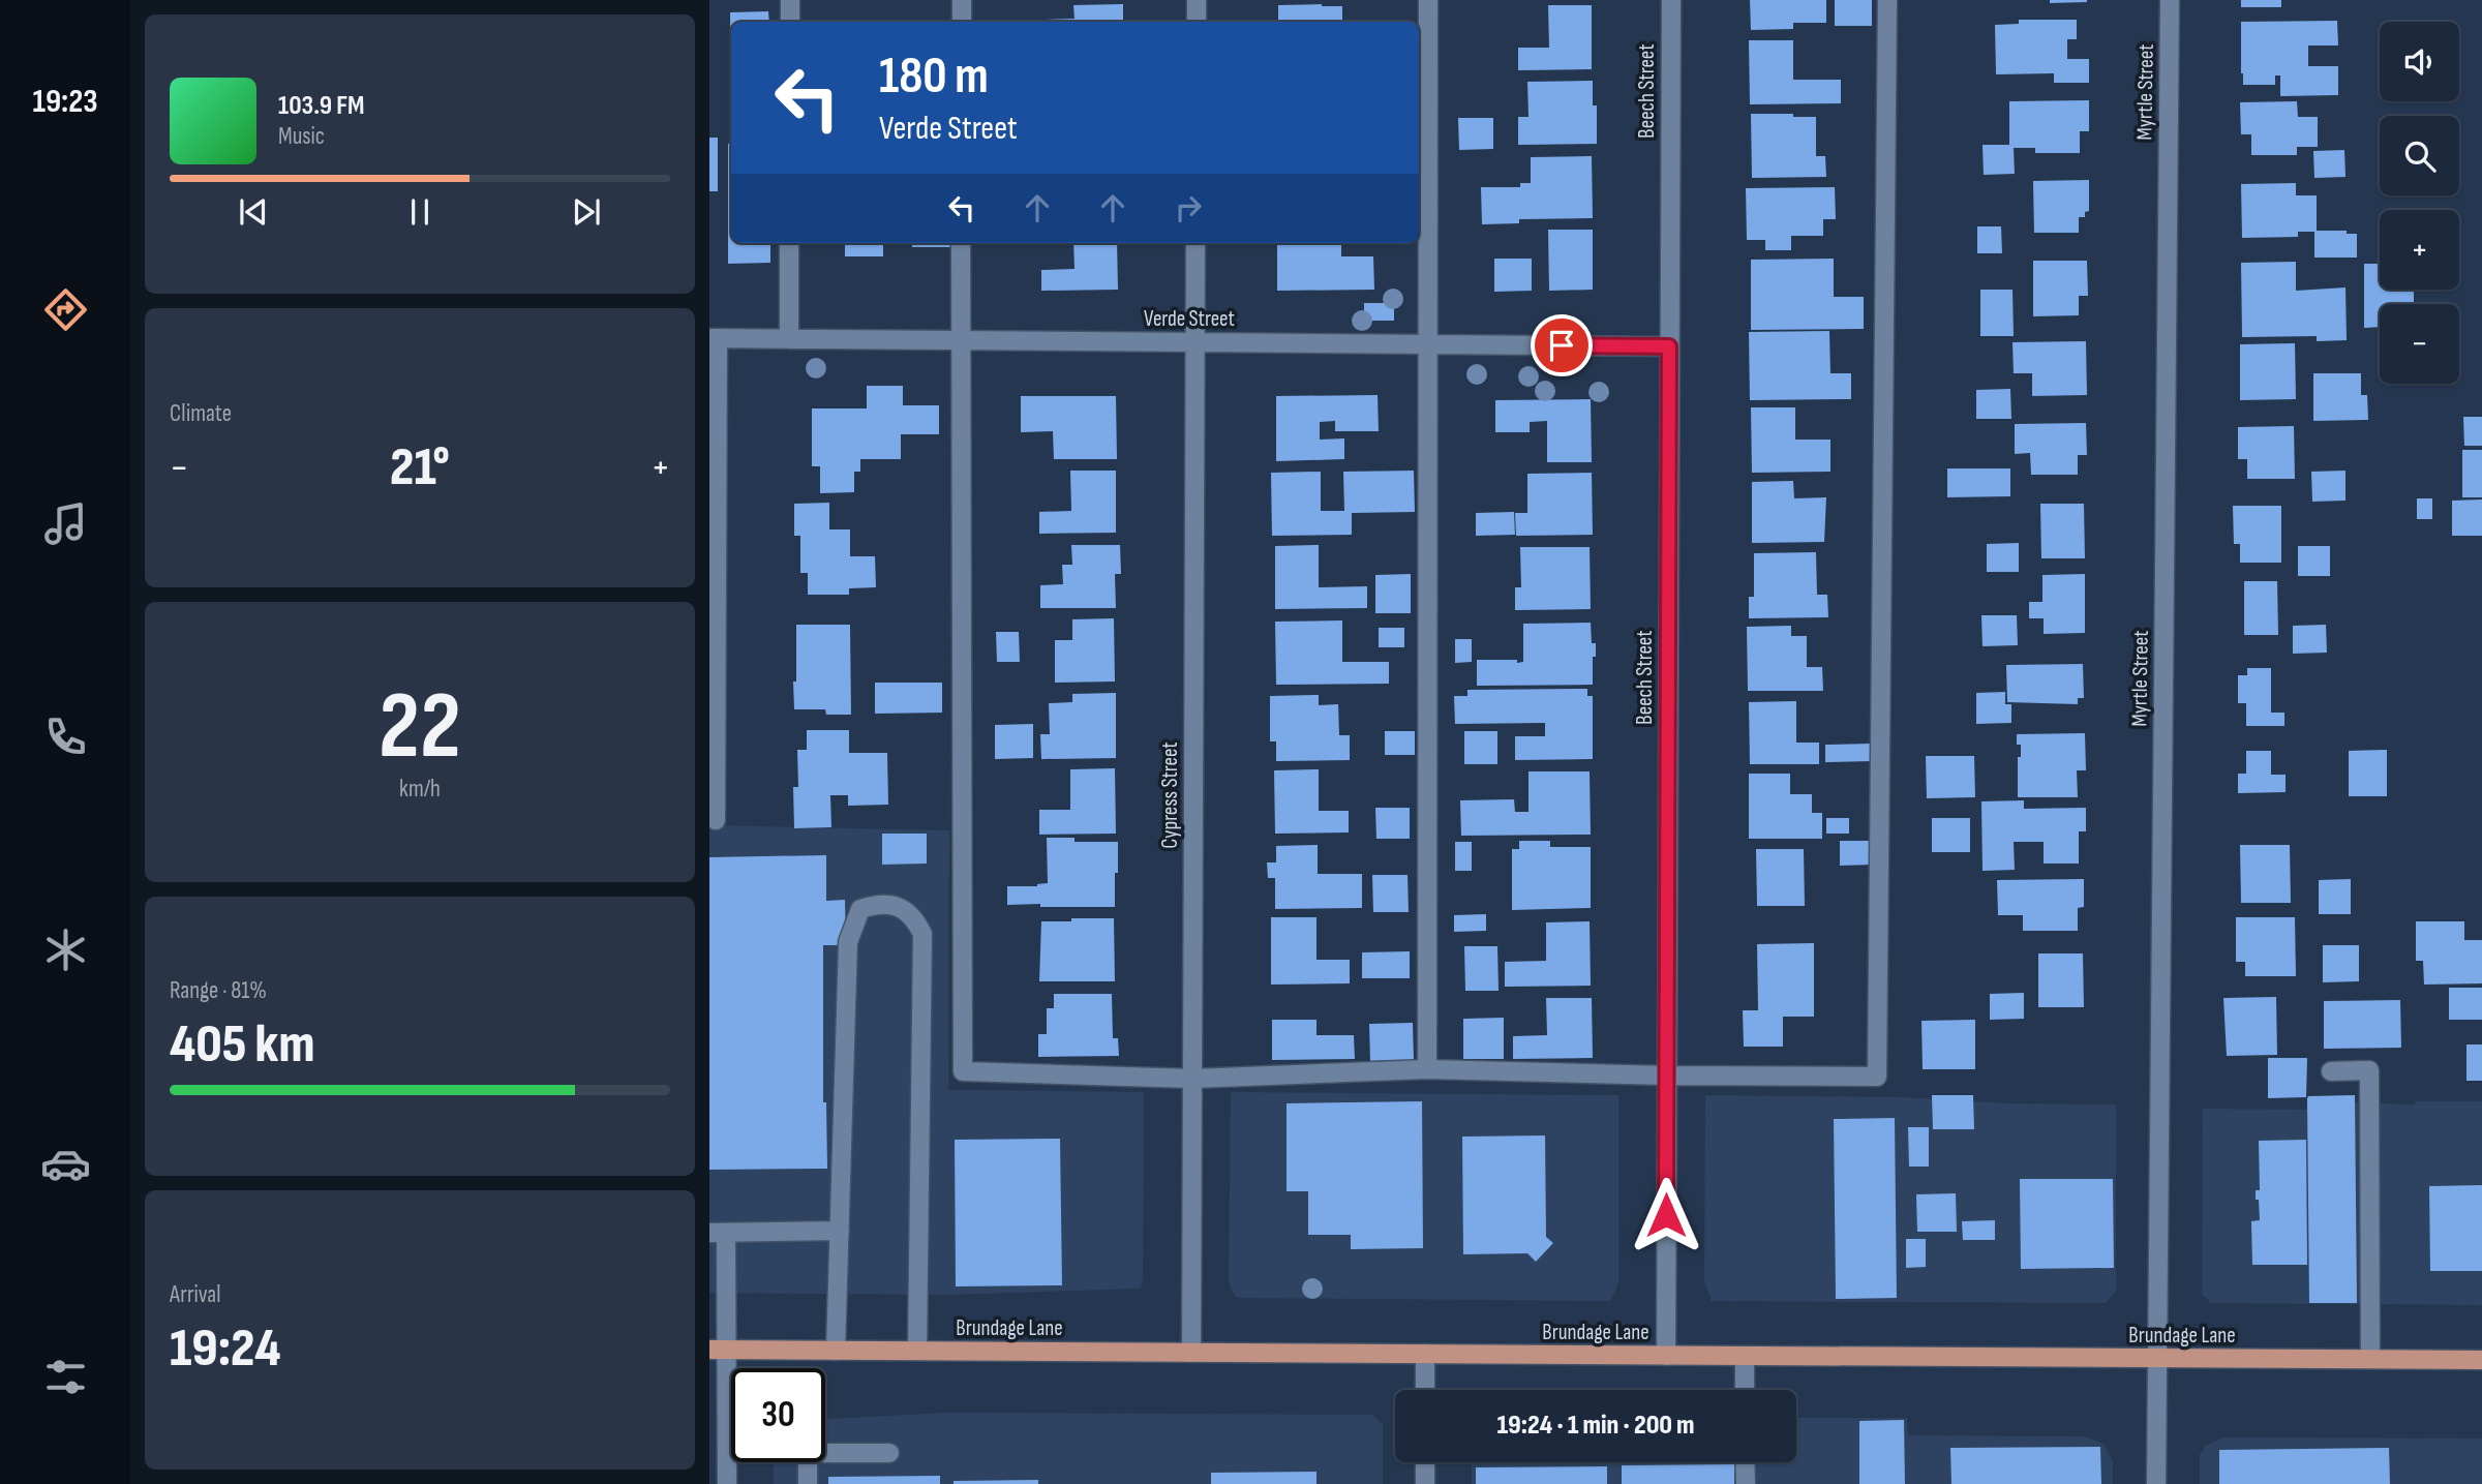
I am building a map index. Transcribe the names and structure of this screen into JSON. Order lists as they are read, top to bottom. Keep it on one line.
{"streets":{"main road":["Brundage Lane"],"street":["Beech Street","Myrtle Street","Verde Street","Cypress Street"]},"crossings":[["Beech Street","Verde Street"],["Beech Street","Brundage Lane"],["Myrtle Street","Brundage Lane"],["Verde Street","Cypress Street"],["Cypress Street","Brundage Lane"]],"page":{"tabs":"19:23","map_buttons":["+","−"],"turn":["180 m","Verde Street"],"song":["103.9 FM","Music"],"tile":["Climate",["22","km/h"],["Range · 81%","405 km"],["Arrival","19:24"]],"heat":["−","21°","+"],"limit":"30","trip":"19:24 · 1 min · 200 m"}}
